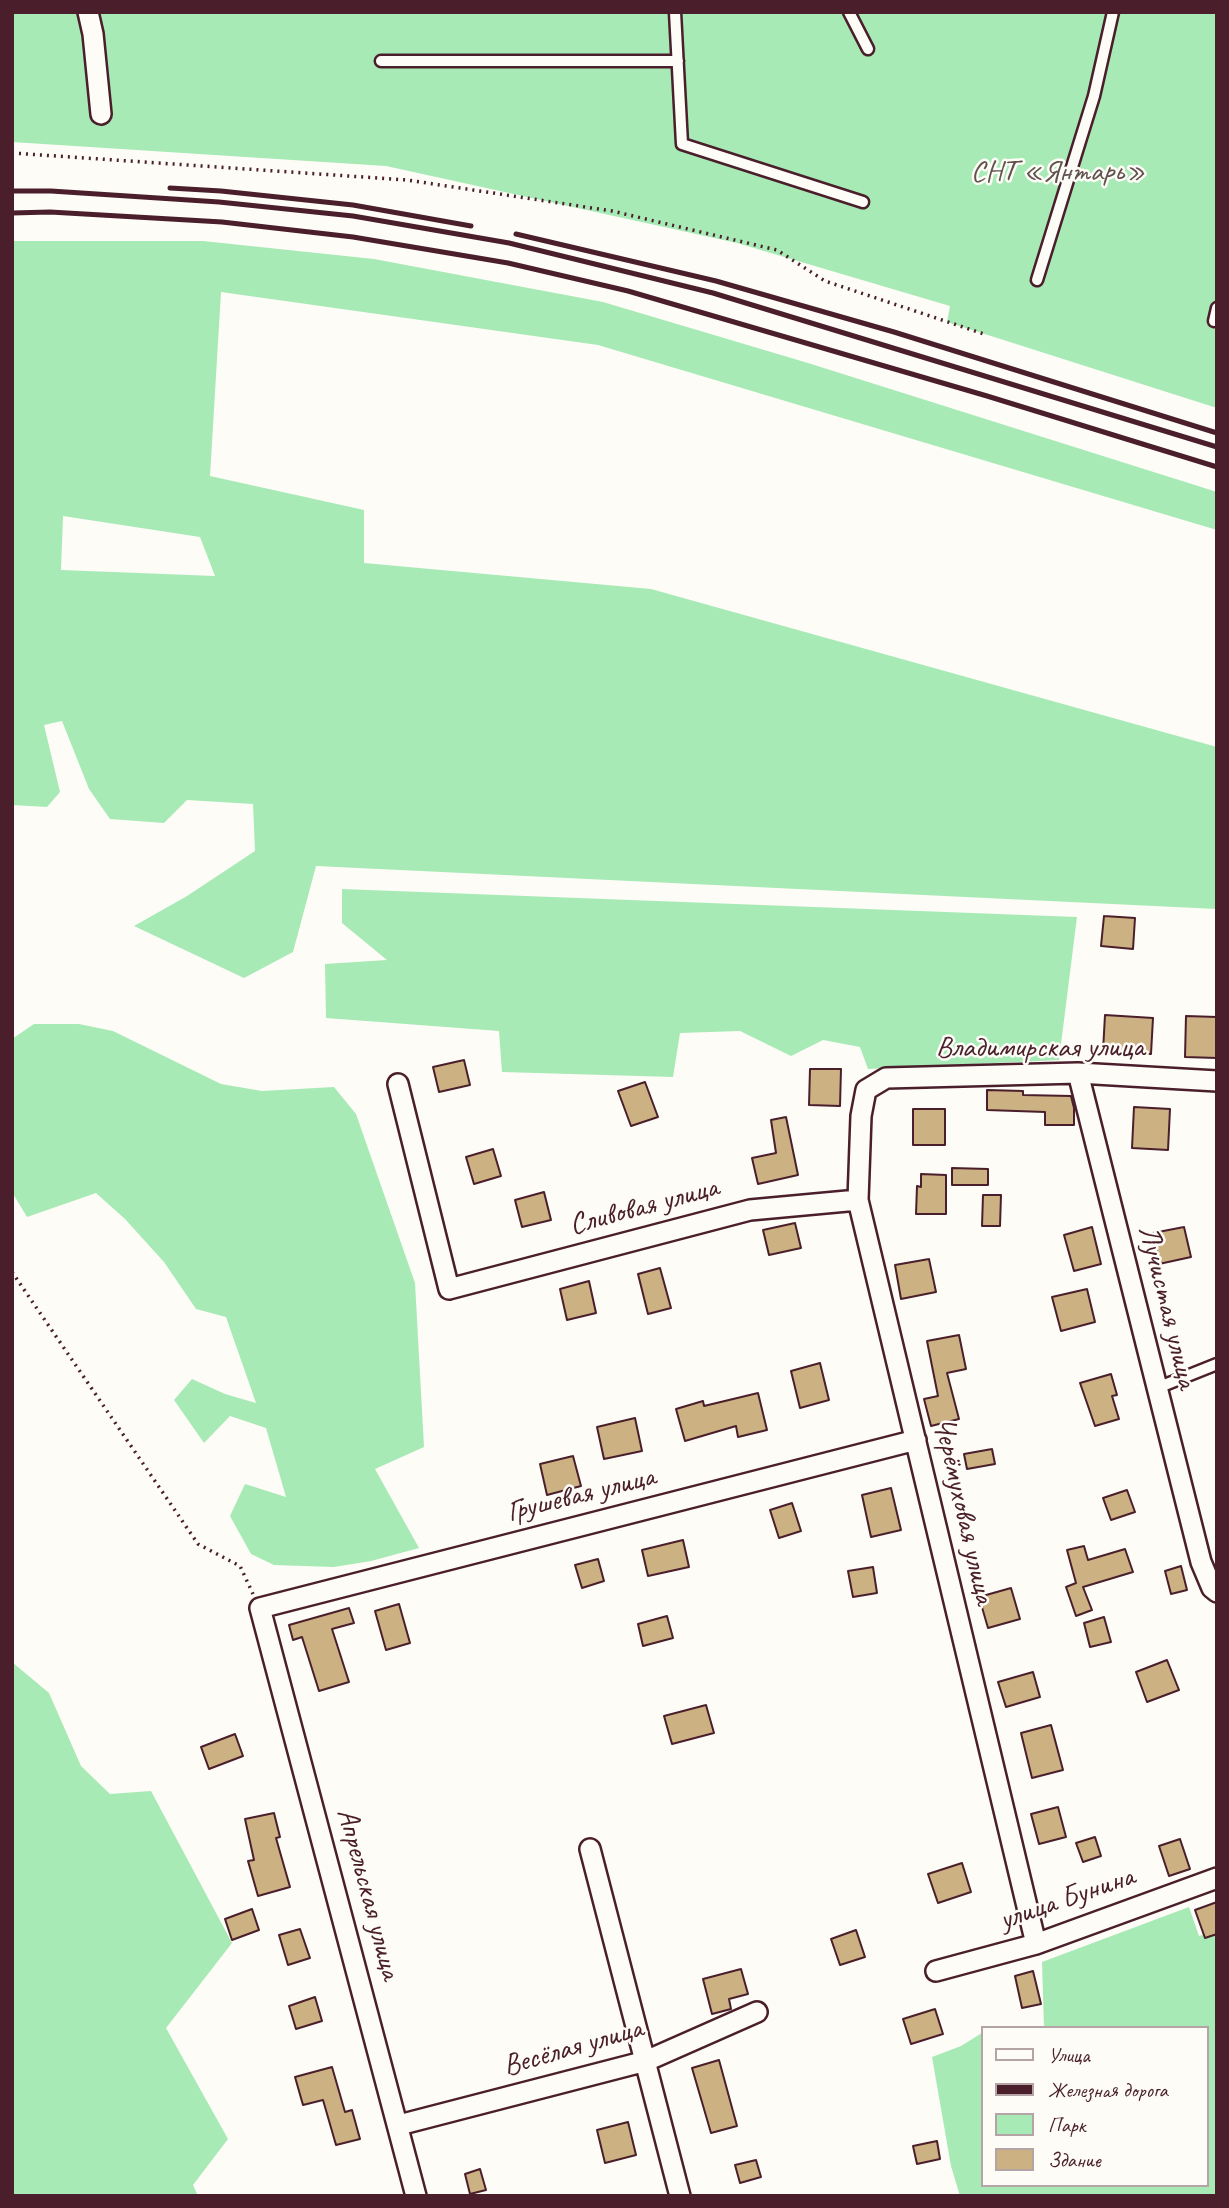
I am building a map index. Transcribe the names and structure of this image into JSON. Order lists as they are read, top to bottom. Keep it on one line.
{"streets":{"street":["Владимирская улица","Сливовая улица","Лучистая улица","Грушевая улица","Черёмуховая улица","Апрельская улица","улица Бунина","Весёлая улица"]},"crossings":[["Владимирская улица","Лучистая улица"],["Владимирская улица","Черёмуховая улица"],["Сливовая улица","Черёмуховая улица"],["Грушевая улица","Черёмуховая улица"],["Грушевая улица","Апрельская улица"],["Черёмуховая улица","улица Бунина"],["Апрельская улица","Весёлая улица"]],"parks":["СНТ «Янтарь»"],"legend":["Улица","Железная дорога","Парк","Здание"]}
